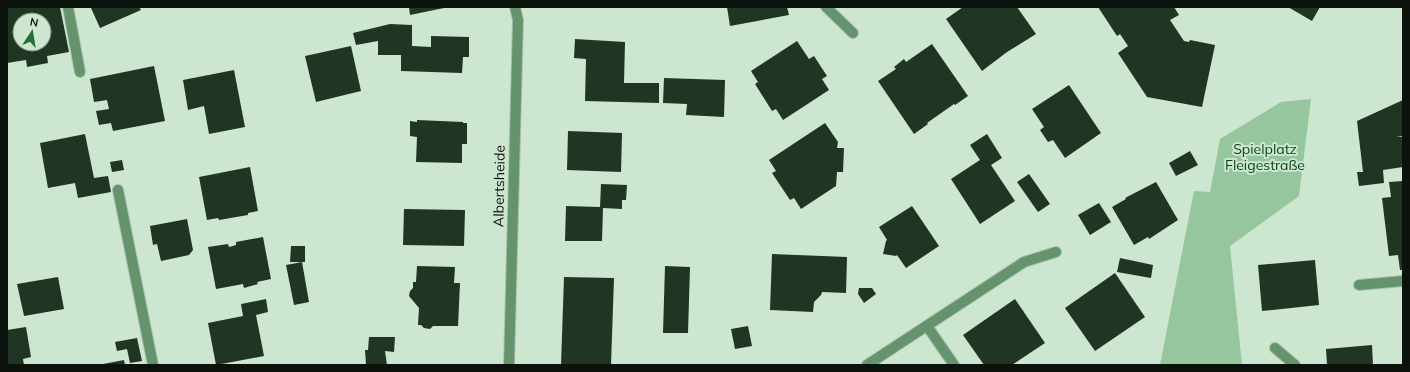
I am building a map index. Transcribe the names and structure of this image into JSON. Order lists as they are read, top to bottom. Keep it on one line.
{"streets":{"street":["Albertsheide"]},"parks":["Spielplatz Fleigestraße"],"north":"top"}
